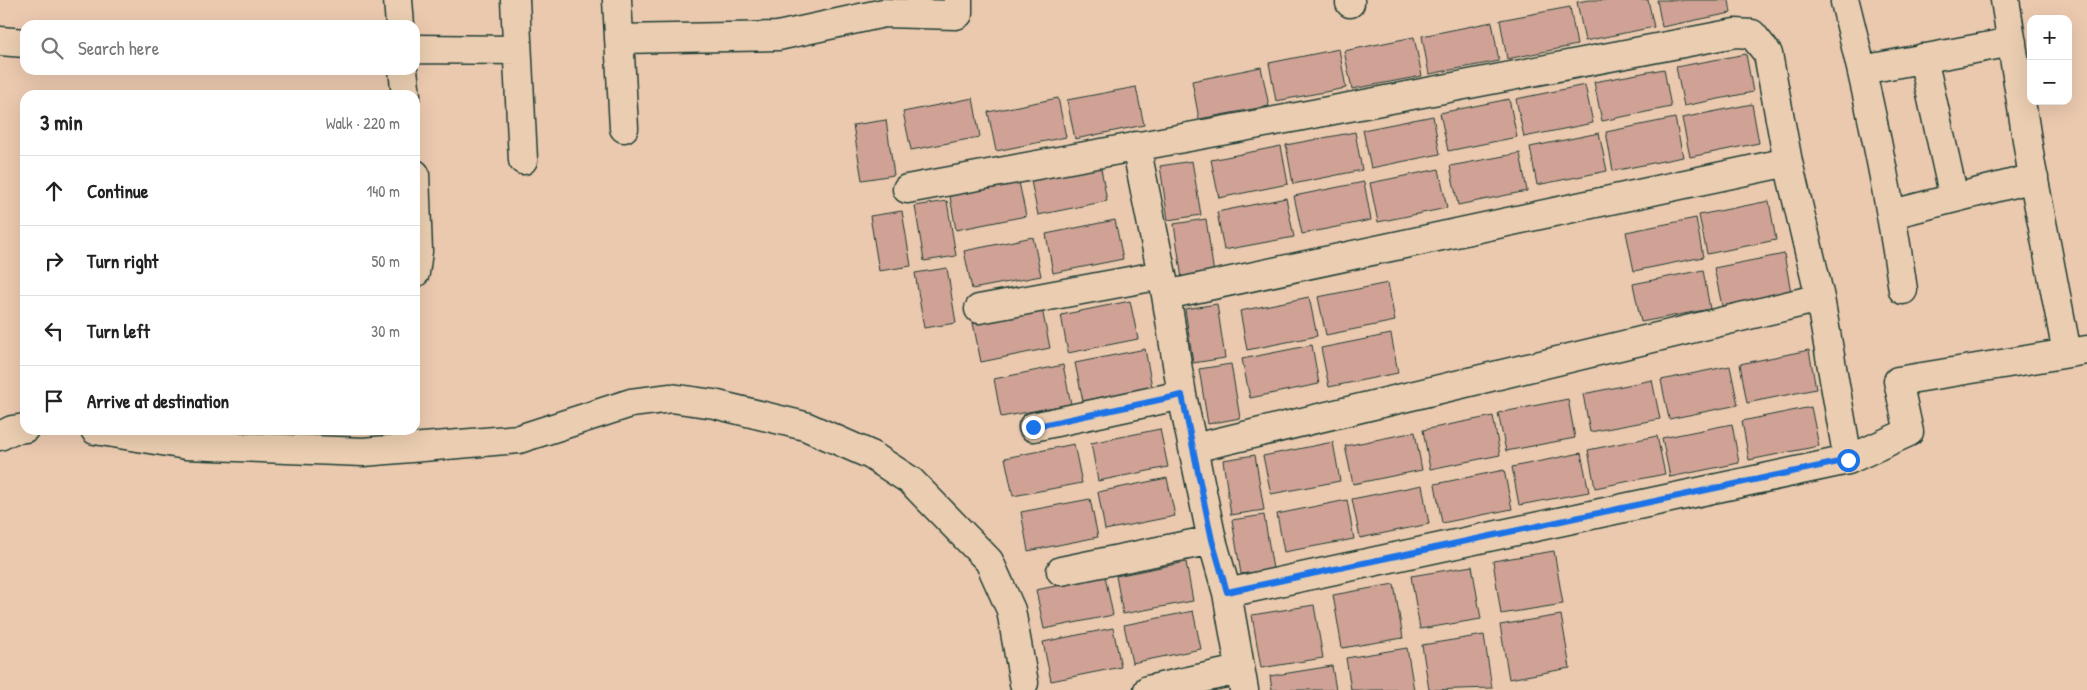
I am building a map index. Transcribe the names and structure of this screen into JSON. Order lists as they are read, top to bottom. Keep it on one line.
{"page":{"map_buttons":["+","−"],"search":"Search here","heading":["3 min","Walk · 220 m"],"list":[["Continue","140 m"],["Turn right","50 m"],["Turn left","30 m"],"Arrive at destination"]}}
